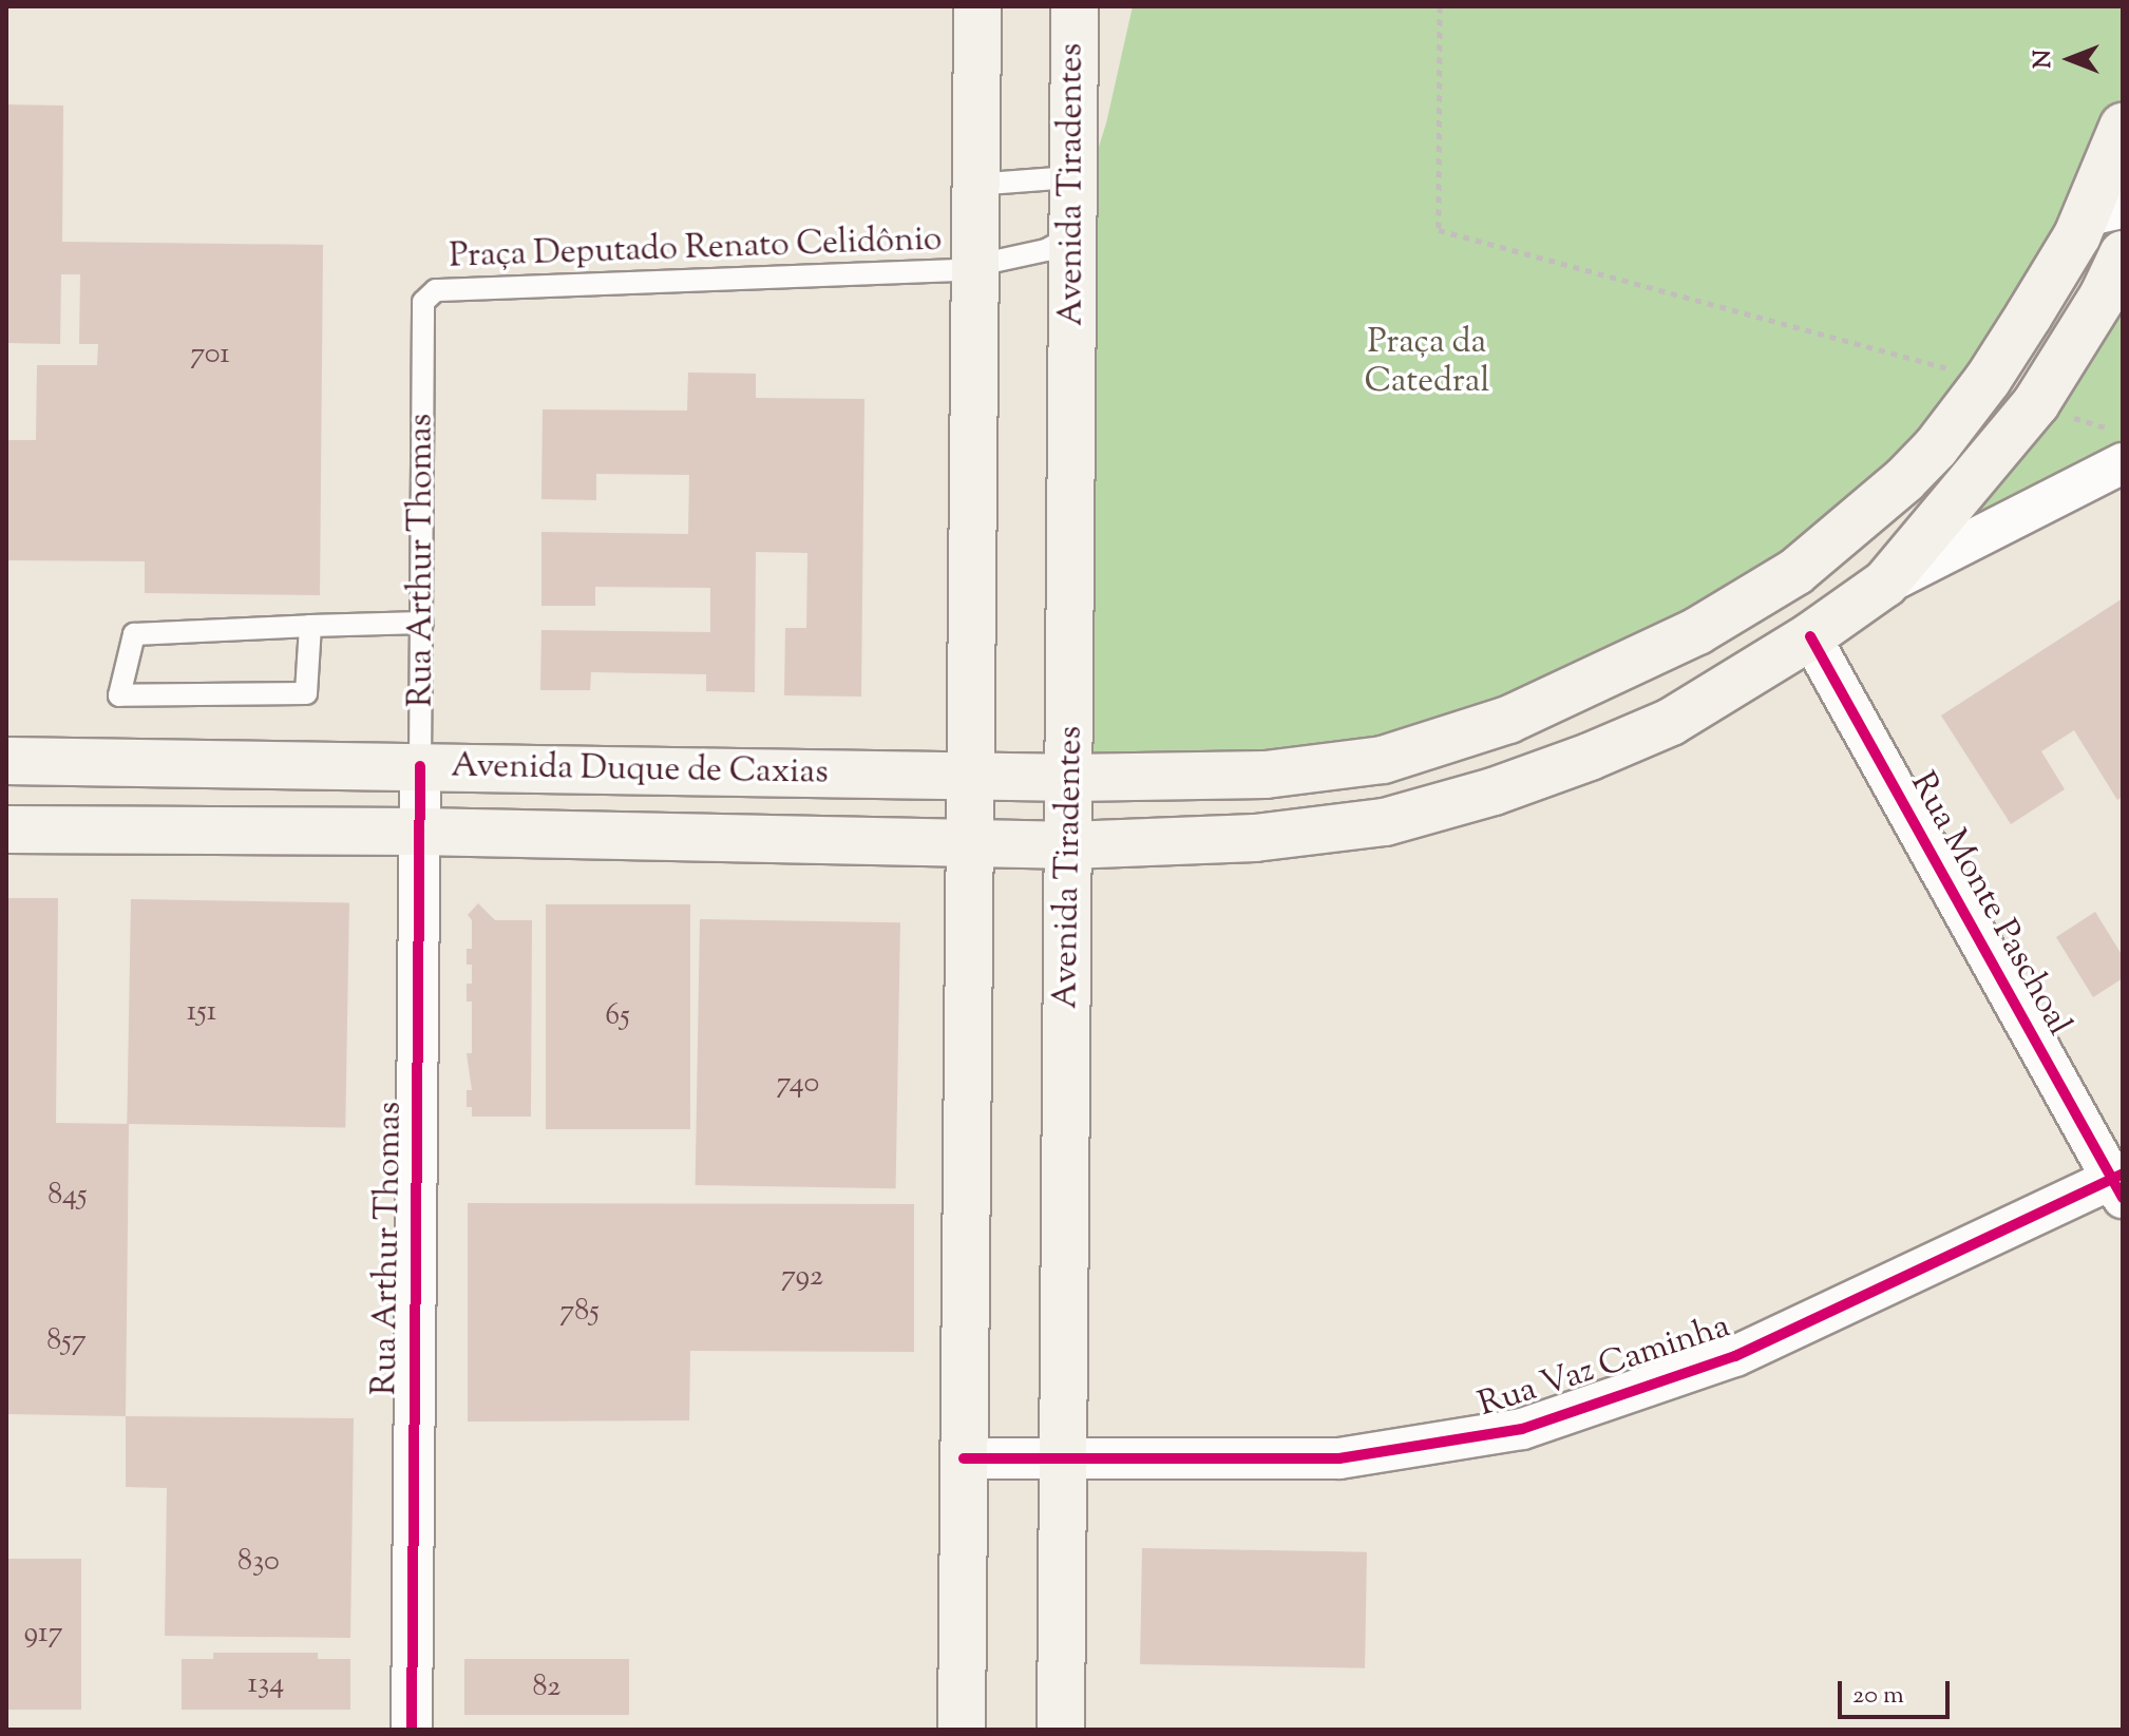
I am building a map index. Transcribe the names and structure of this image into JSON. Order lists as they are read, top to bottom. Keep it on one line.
{"streets":{"main road":["Avenida Tiradentes","Avenida Duque de Caxias"],"street":["Rua Arthur Thomas","Rua Monte Paschoal","Rua Vaz Caminha"],"lane":["Praça Deputado Renato Celidônio"]},"crossings":[["Avenida Tiradentes","Praça Deputado Renato Celidônio"],["Avenida Tiradentes","Avenida Duque de Caxias"],["Avenida Tiradentes","Rua Vaz Caminha"],["Praça Deputado Renato Celidônio","Rua Arthur Thomas"],["Rua Arthur Thomas","Avenida Duque de Caxias"],["Avenida Duque de Caxias","Rua Monte Paschoal"],["Rua Monte Paschoal","Rua Vaz Caminha"]],"parks":["Praça da Catedral"],"house_numbers":["701","151","65","740","845","792","785","857","830","917","134","82"],"scale_bar":"20 m","north":"left"}
